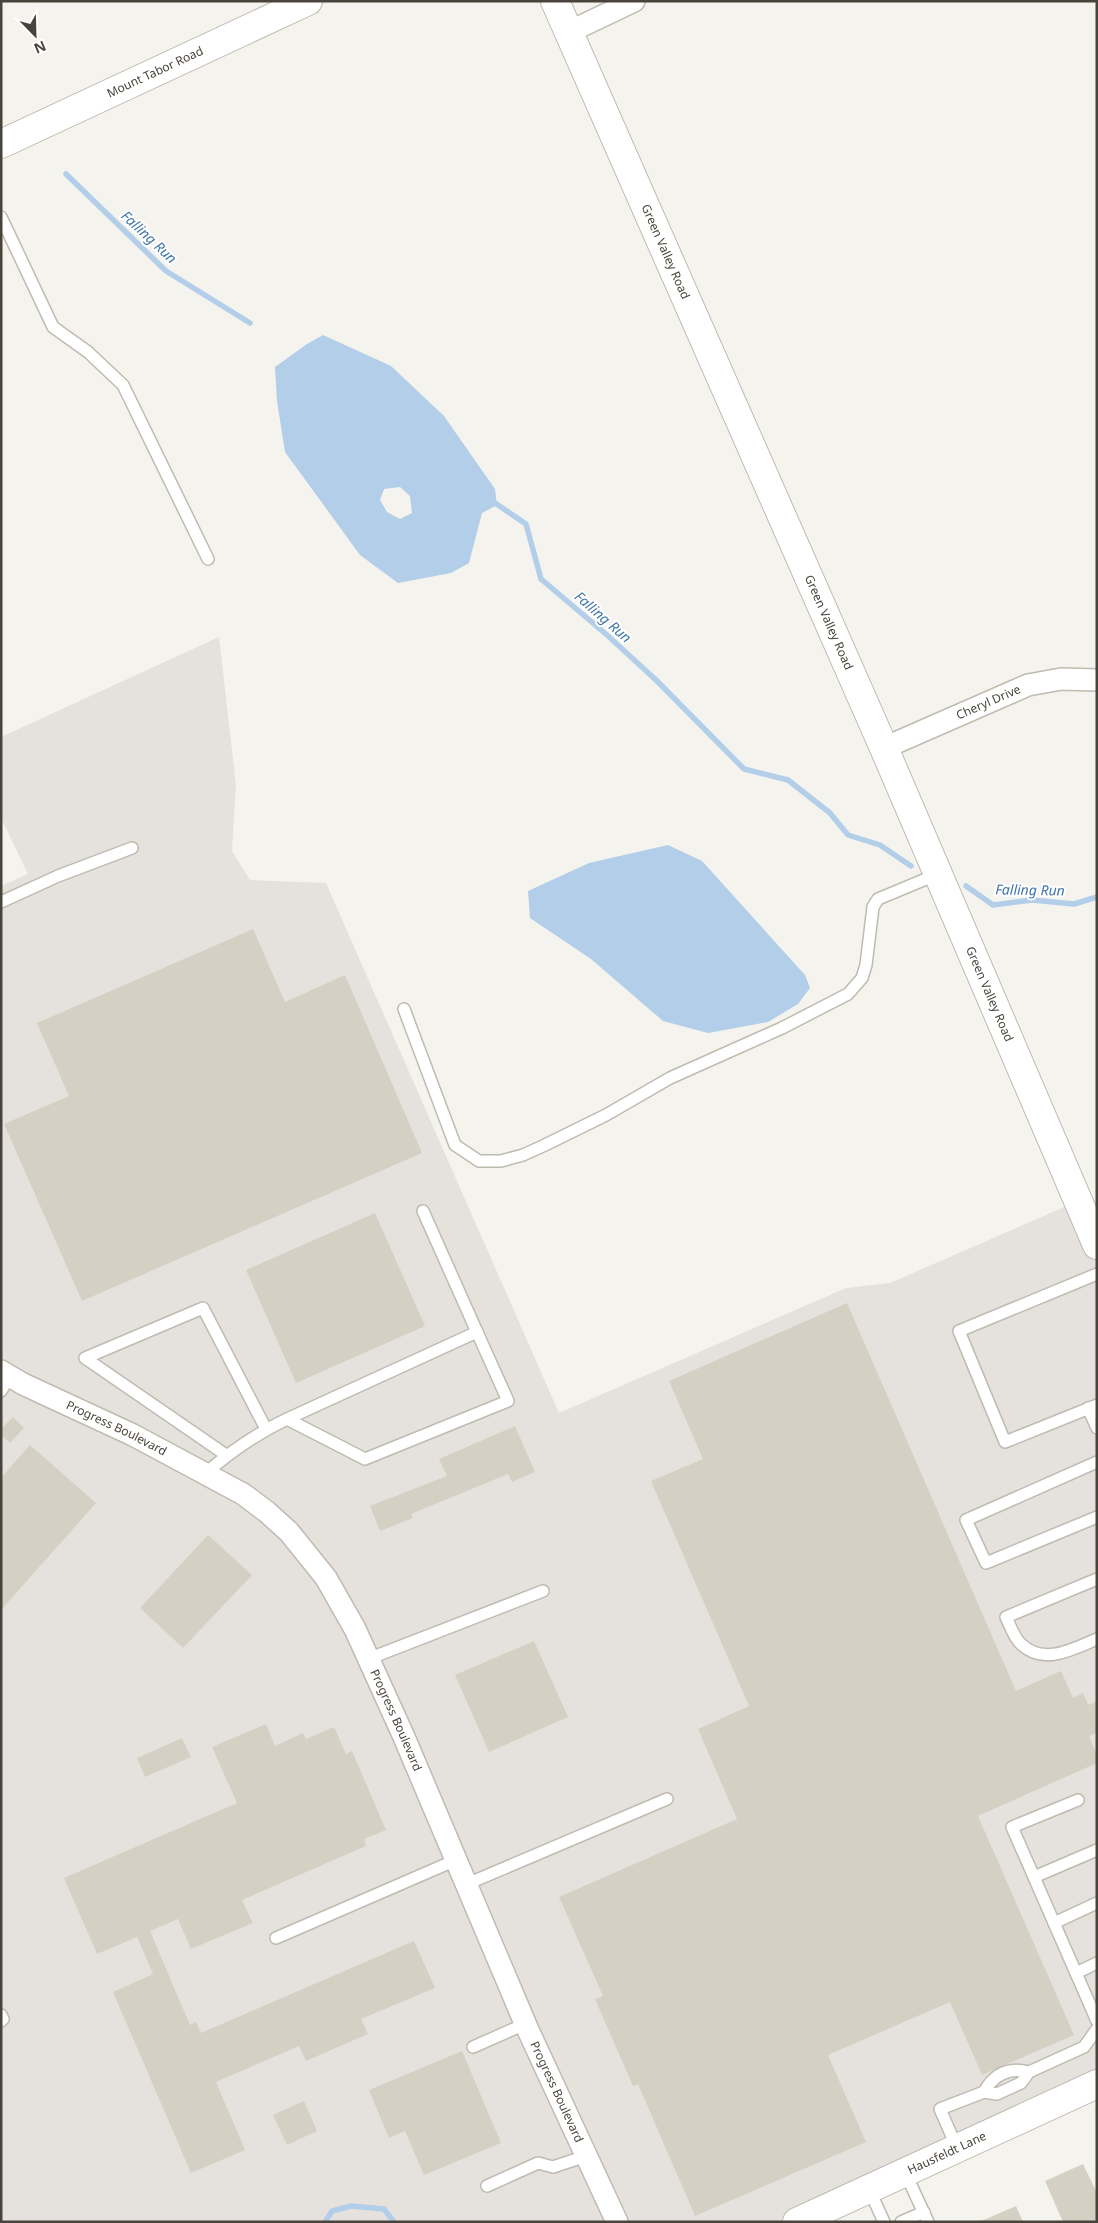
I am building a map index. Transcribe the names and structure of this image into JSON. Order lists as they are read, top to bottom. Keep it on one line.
{"streets":{"street":["Mount Tabor Road","Green Valley Road","Cheryl Drive","Progress Boulevard","Hausfeldt Lane"]},"crossings":[["Green Valley Road","Cheryl Drive"]],"water":["Falling Run"],"north":"bottom right"}
